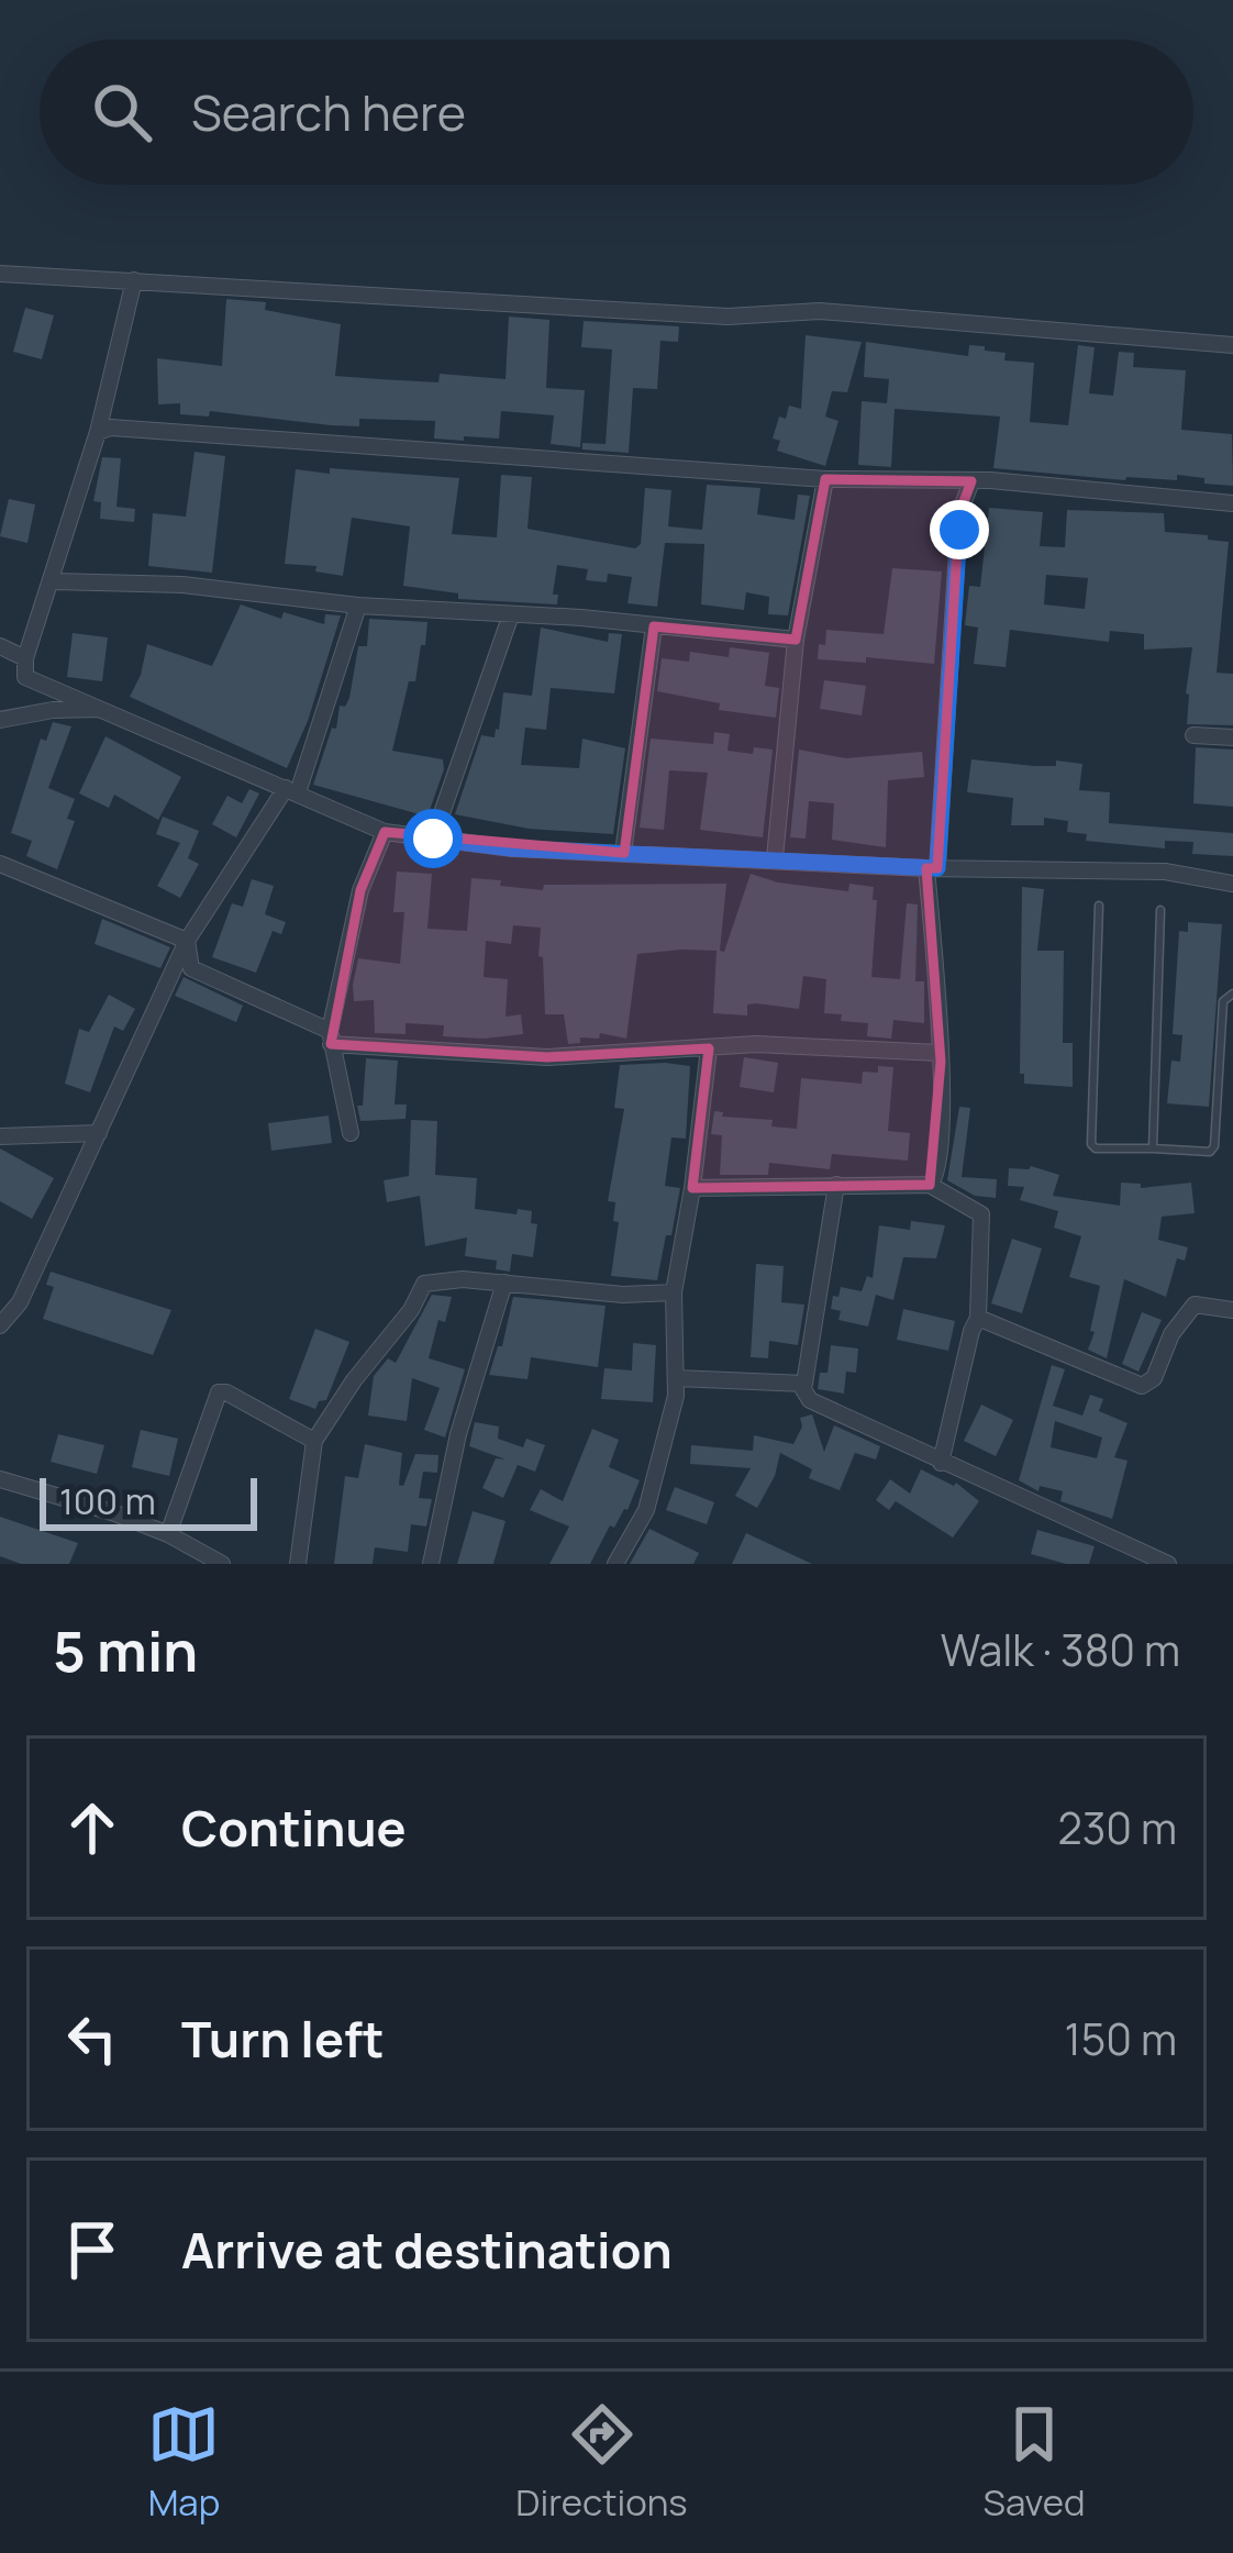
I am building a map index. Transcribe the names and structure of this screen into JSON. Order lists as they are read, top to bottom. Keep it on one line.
{"scale_bar":"100 m","page":{"search":"Search here","scale":"100 m","heading":["5 min","Walk · 380 m"],"list":[["Continue","230 m"],["Turn left","150 m"],"Arrive at destination"],"nav":["Map","Directions","Saved"]}}
